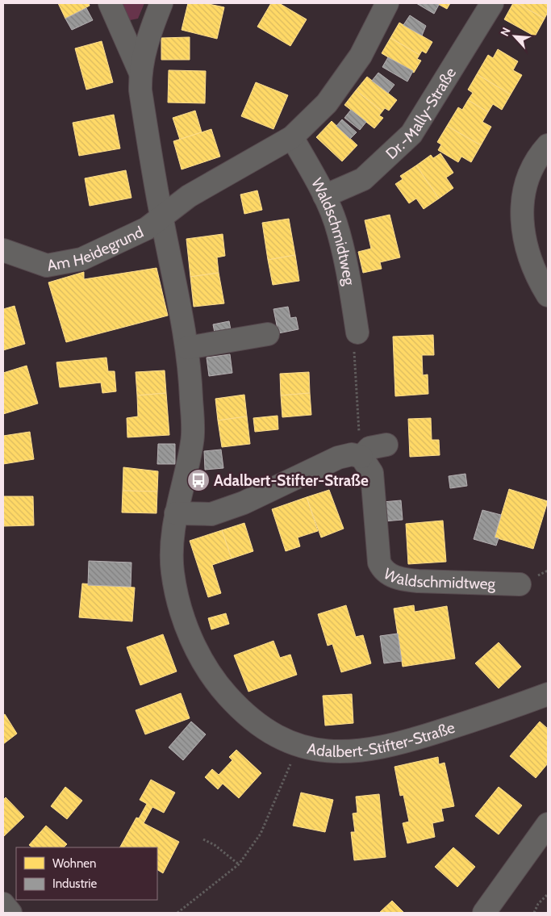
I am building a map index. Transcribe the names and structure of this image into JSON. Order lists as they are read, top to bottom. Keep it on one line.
{"streets":{"street":["Dr.-Mally-Straße","Waldschmidtweg","Am Heidegrund","Adalbert-Stifter-Straße"]},"crossings":[["Dr.-Mally-Straße","Waldschmidtweg"],["Am Heidegrund","Adalbert-Stifter-Straße"]],"places":{"bus stop":["Adalbert-Stifter-Straße"]},"legend":["Wohnen","Industrie"],"north":"top left"}
